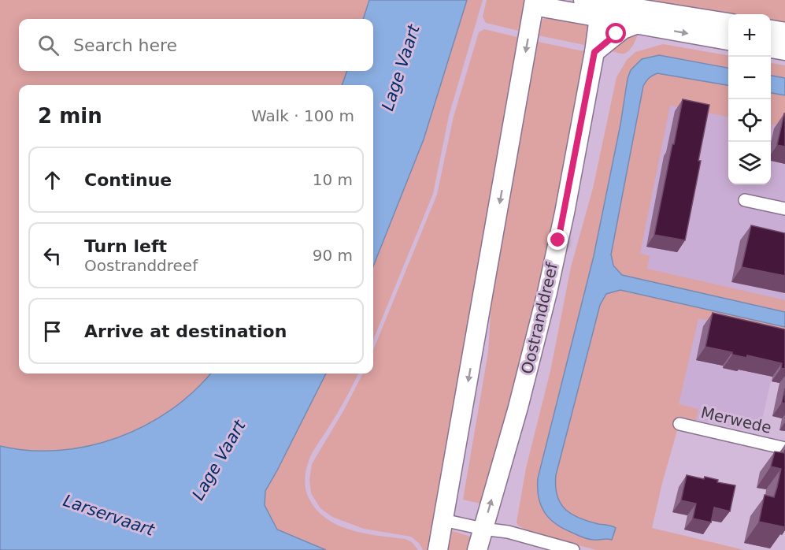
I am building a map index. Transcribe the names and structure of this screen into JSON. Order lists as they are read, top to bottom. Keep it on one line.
{"streets":{"main road":["Oostranddreef"],"street":["Merwede"]},"water":["Lage Vaart","Larservaart"],"page":{"map_buttons":["+","−"],"search":"Search here","heading":["2 min","Walk · 100 m"],"list":[["Continue","10 m"],["Turn left","Oostranddreef","90 m"],"Arrive at destination"]}}
